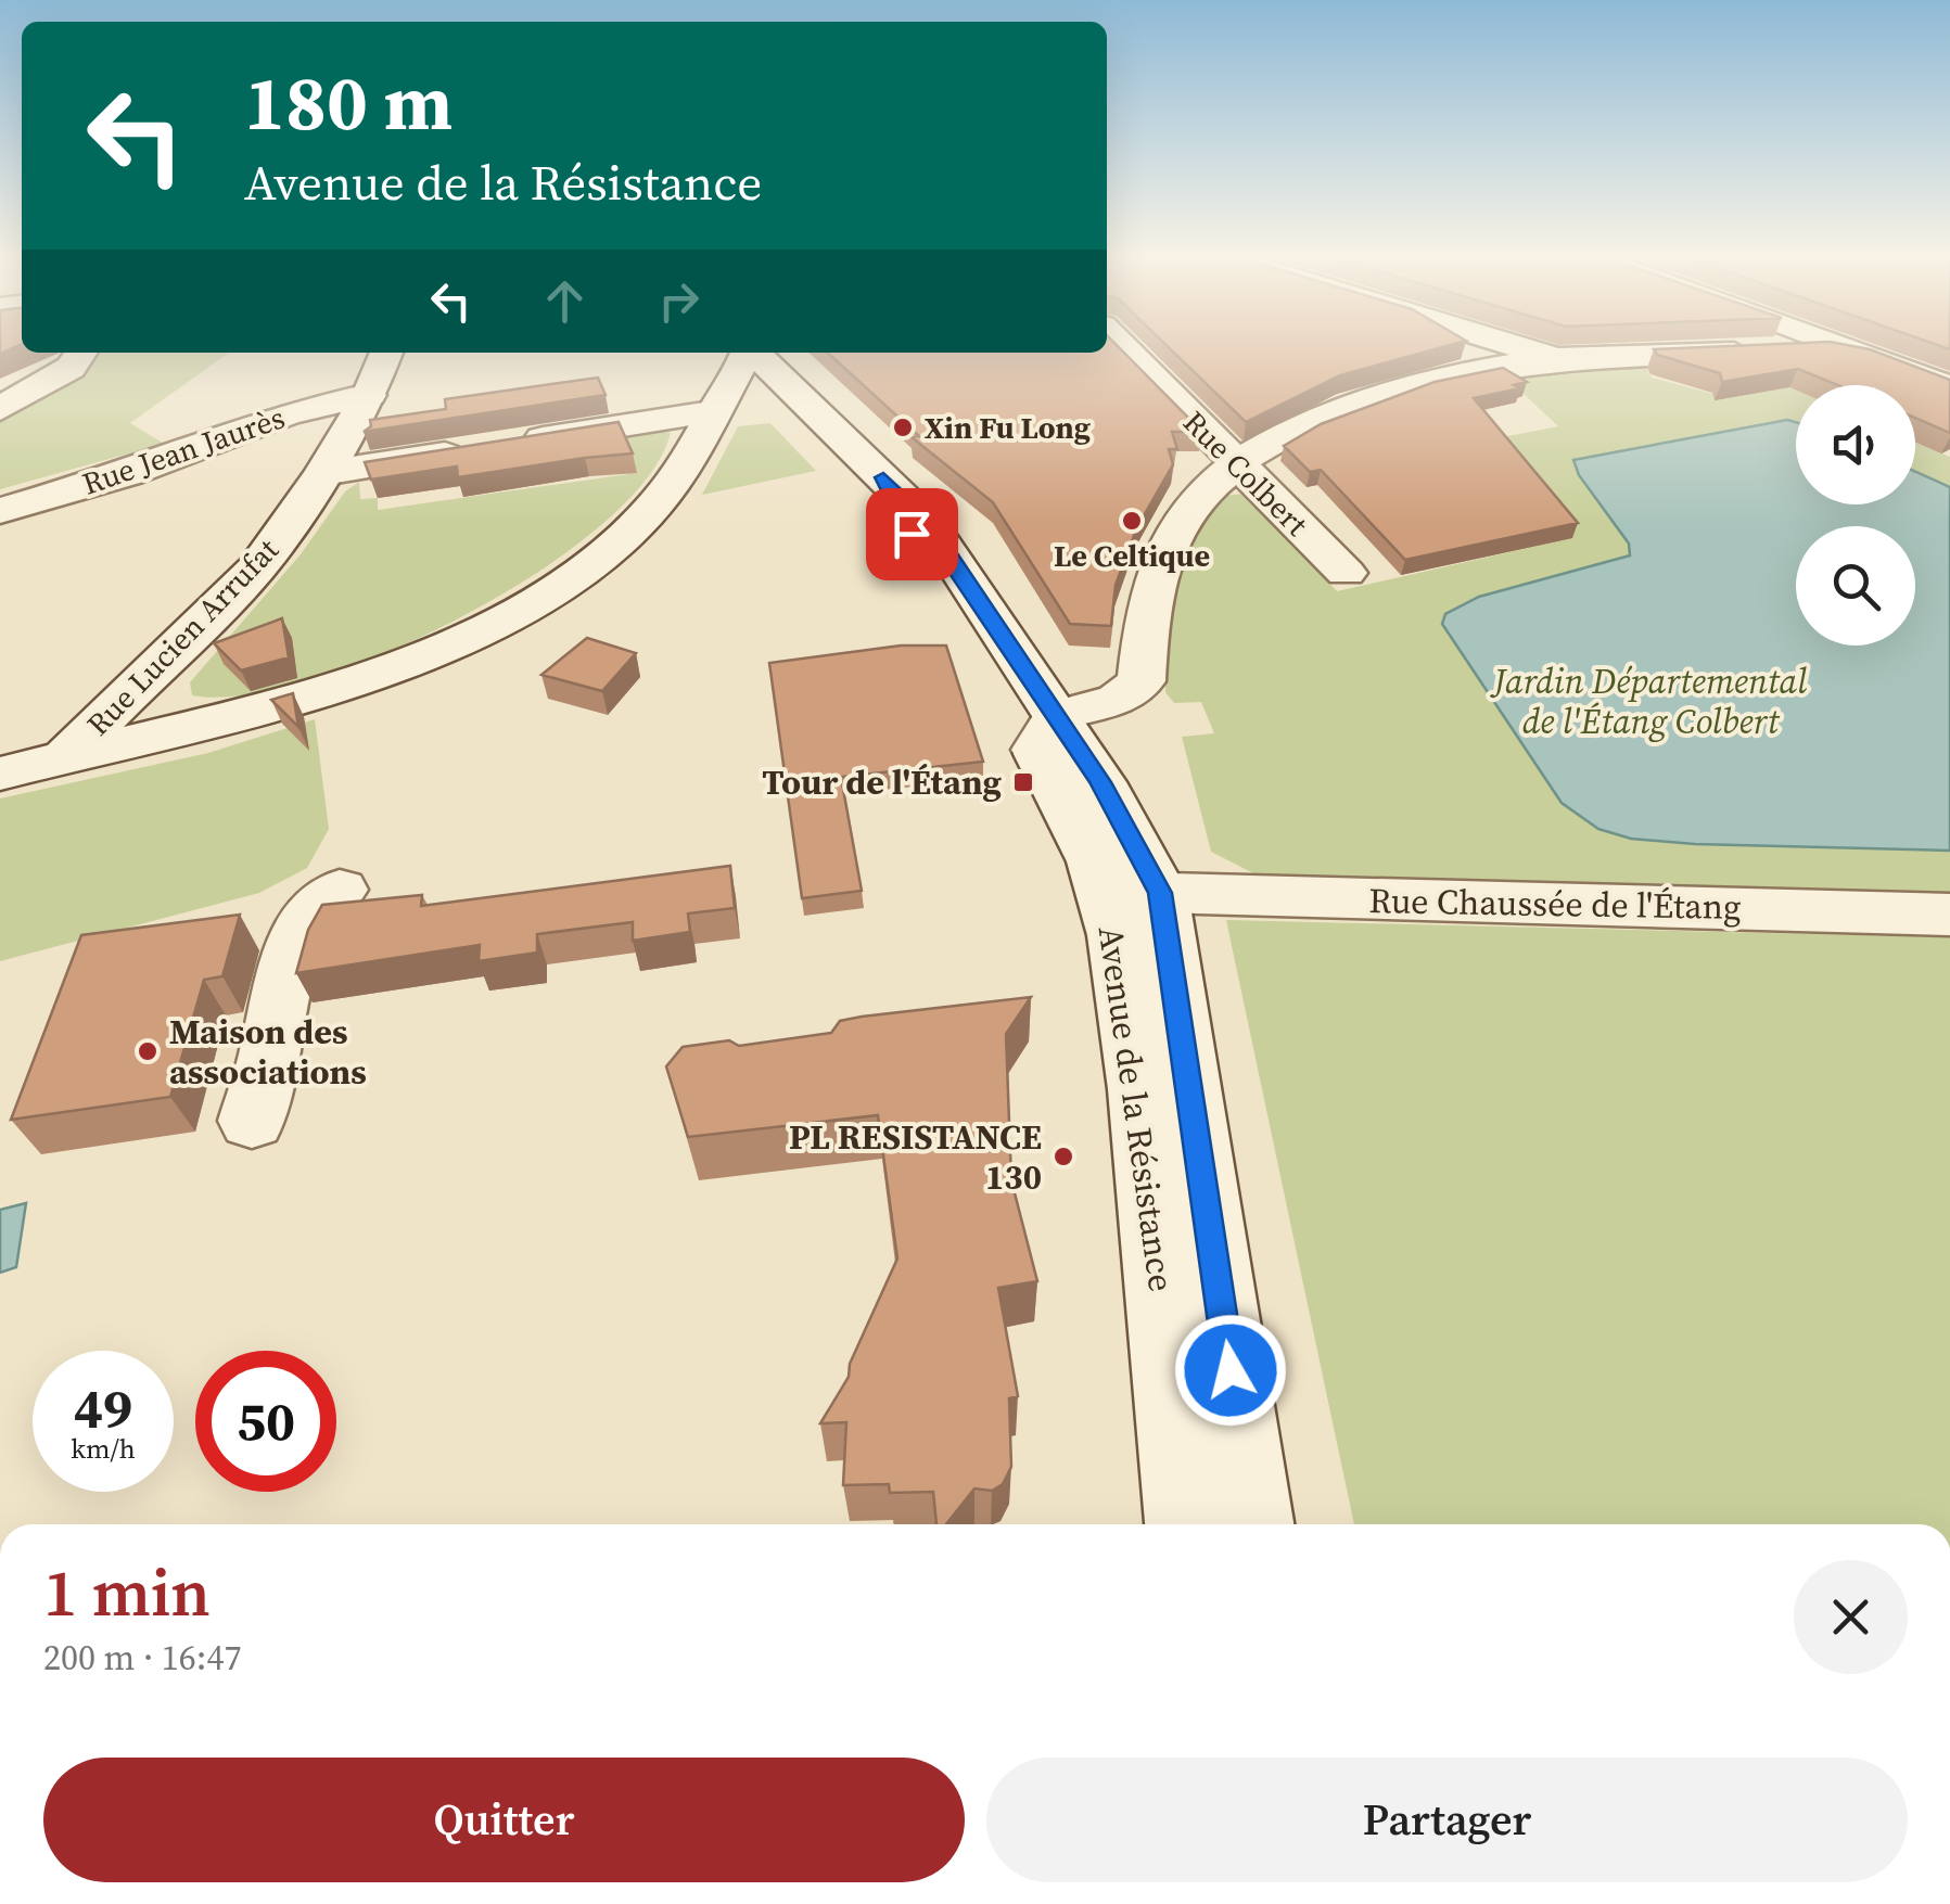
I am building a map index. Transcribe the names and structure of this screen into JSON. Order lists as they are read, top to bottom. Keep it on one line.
{"streets":{"street":["Rue Jean Jaurès","Rue Colbert","Rue Lucien Arrufat","Rue Chaussée de l'Étang","Avenue de la Résistance"]},"crossings":[["Rue Jean Jaurès","Rue Lucien Arrufat"],["Rue Chaussée de l'Étang","Avenue de la Résistance"]],"parks":["Jardin Départemental de l'Étang Colbert"],"places":{"other":["Xin Fu Long","Le Celtique","Maison des associations","PL RESISTANCE 130"],"transit":["Tour de l'Étang"]},"page":{"turn":["180 m","Avenue de la Résistance"],"speed":"49 km/h","limit":"50","heading":["1 min","200 m · 16:47"],"buttons":["Quitter","Partager"]}}
